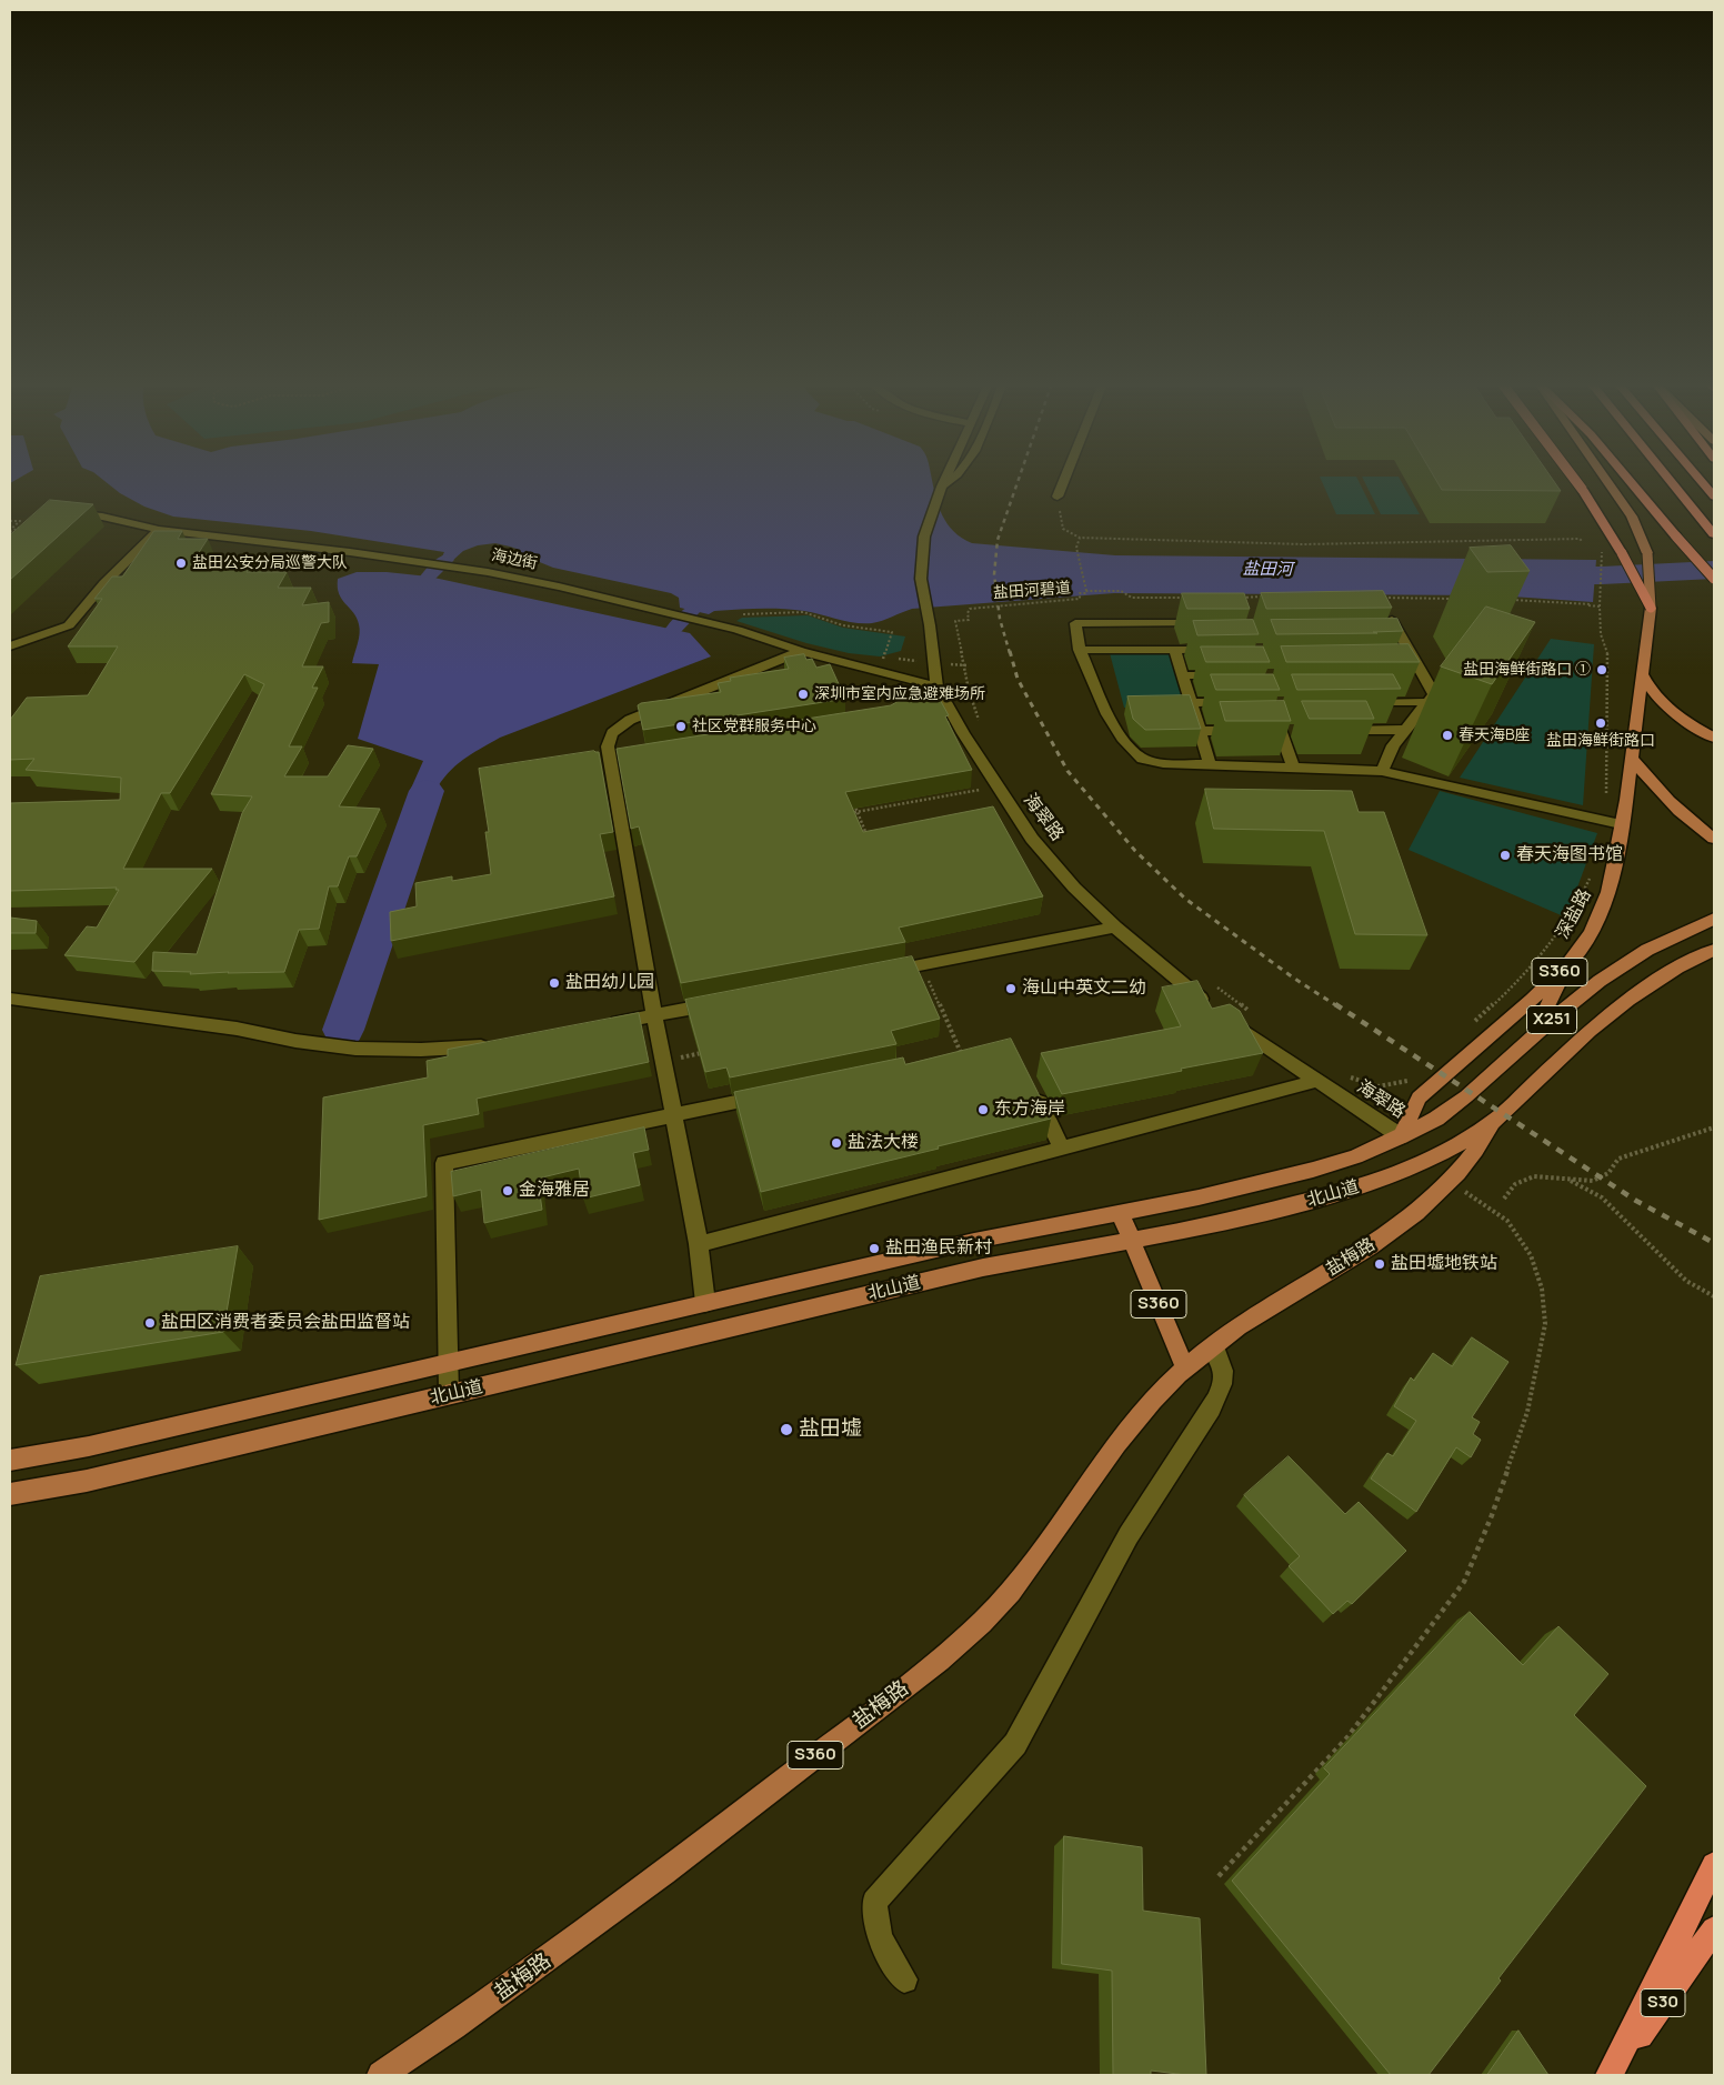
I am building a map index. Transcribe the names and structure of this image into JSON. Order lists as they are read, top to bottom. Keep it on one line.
{"streets":{"highway":["S30"],"main road":["深盐路","S360","X251","北山道","盐梅路"],"street":["海边街","海翠路"],"path":["盐田河碧道"]},"crossings":[["海边街","海翠路"],["海翠路","深盐路"],["海翠路","北山道"],["深盐路","S360"],["深盐路","北山道"],["S360","北山道"],["S360","盐梅路"],["北山道","盐梅路"]],"water":["盐田河"],"places":["盐田公安分局巡警大队","盐田海鲜街路口 ①","深圳市室内应急避难场所","盐田海鲜街路口","社区党群服务中心","春天海B座","春天海图书馆","盐田幼儿园","海山中英文二幼","东方海岸","盐法大楼","金海雅居","盐田渔民新村","盐田墟地铁站","盐田区消费者委员会盐田监督站","盐田墟"]}
